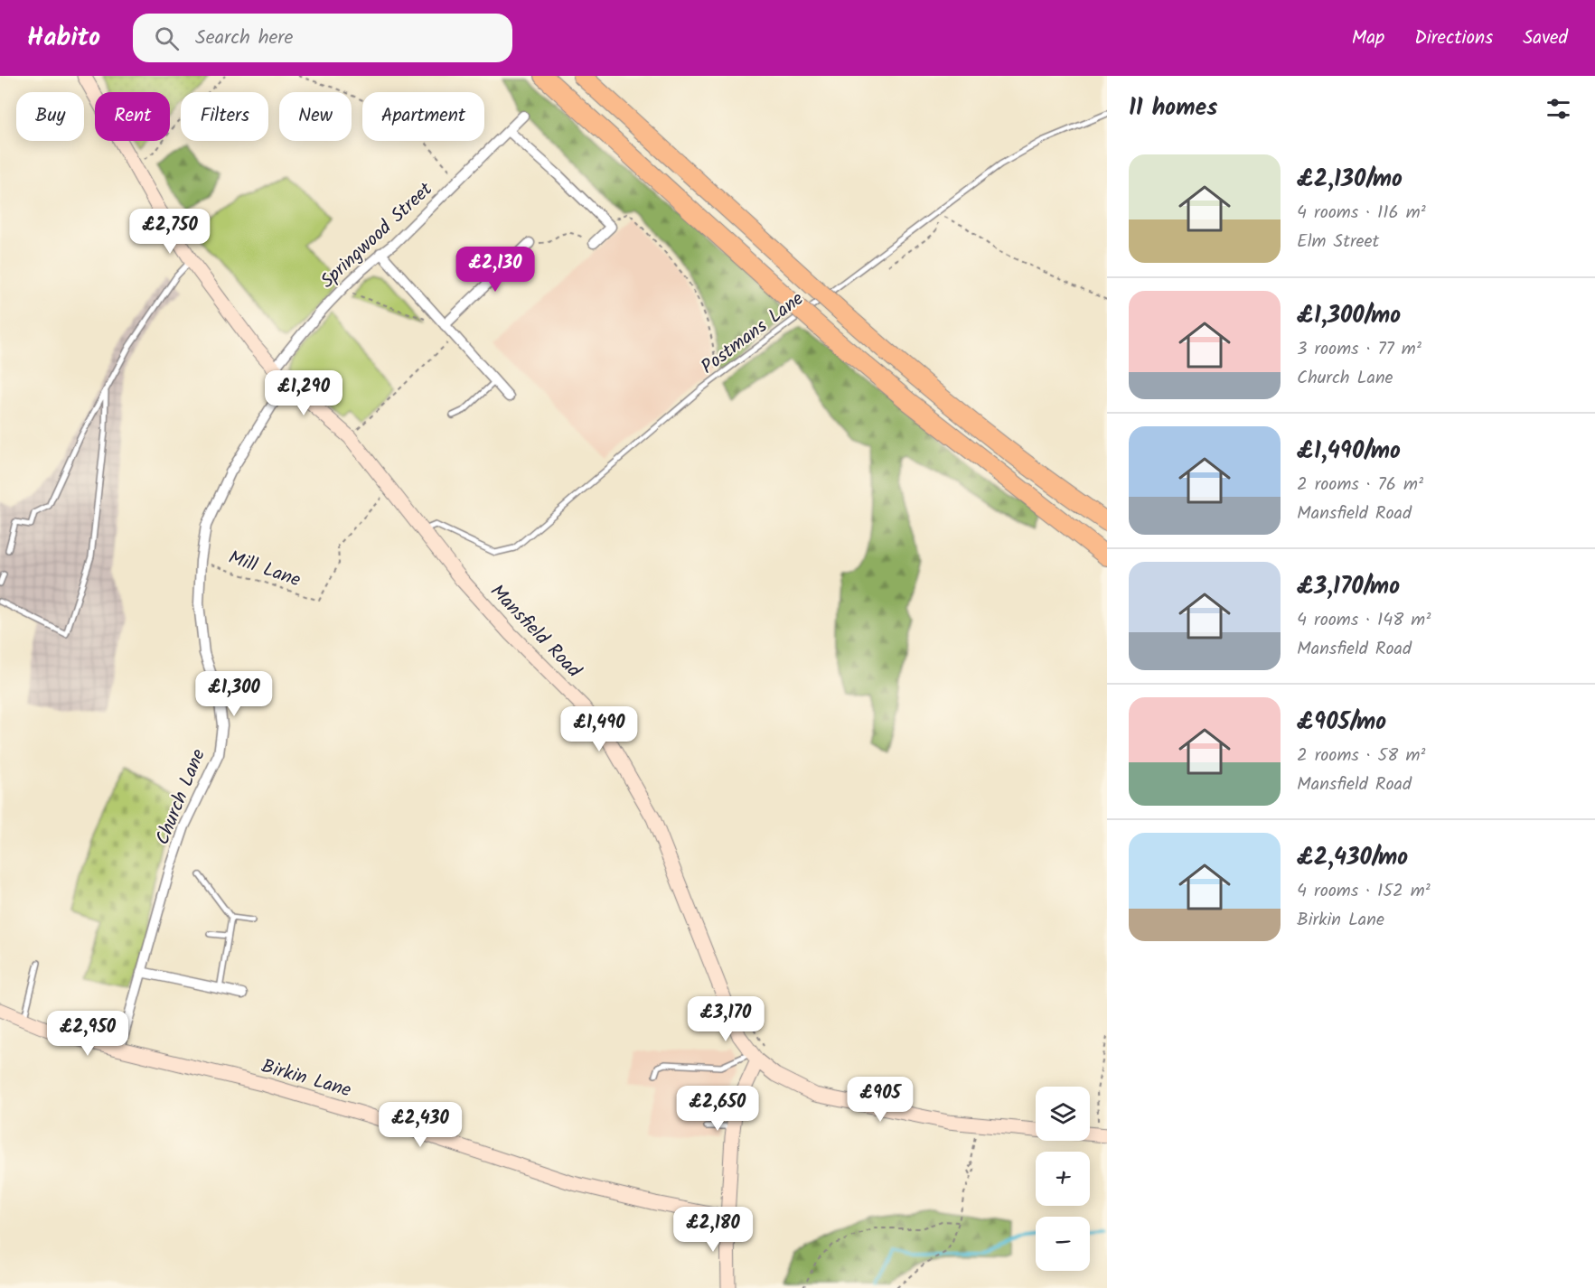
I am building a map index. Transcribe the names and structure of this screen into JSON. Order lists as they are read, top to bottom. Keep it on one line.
{"streets":{"main road":["Mansfield Road","Birkin Lane"],"street":["Springwood Street","Church Lane"],"lane":["Postmans Lane"],"path":["Mill Lane"]},"crossings":[["Springwood Street","Mansfield Road"],["Postmans Lane","Mansfield Road"],["Mill Lane","Mansfield Road"],["Mill Lane","Church Lane"],["Mansfield Road","Church Lane"],["Church Lane","Birkin Lane"]],"page":{"header":"Habito","search":"Search here","nav":["Map","Directions","Saved"],"heading":"11 homes","chip":["Buy","Rent","Filters","New","Apartment"],"list":[{"name":"£2,130/mo","note":"4 rooms · 116 m² · Elm Street"},{"name":"£1,300/mo","note":"3 rooms · 77 m² · Church Lane"},{"name":"£1,490/mo","note":"2 rooms · 76 m² · Mansfield Road"},{"name":"£3,170/mo","note":"4 rooms · 148 m² · Mansfield Road"},{"name":"£905/mo","note":"2 rooms · 58 m² · Mansfield Road"},{"name":"£2,430/mo","note":"4 rooms · 152 m² · Birkin Lane"}],"price":["£2,750","£2,130","£1,290","£1,300","£1,490","£3,170","£2,950","£905","£2,650","£2,430","£2,180"],"map_buttons":["+","−"]}}
